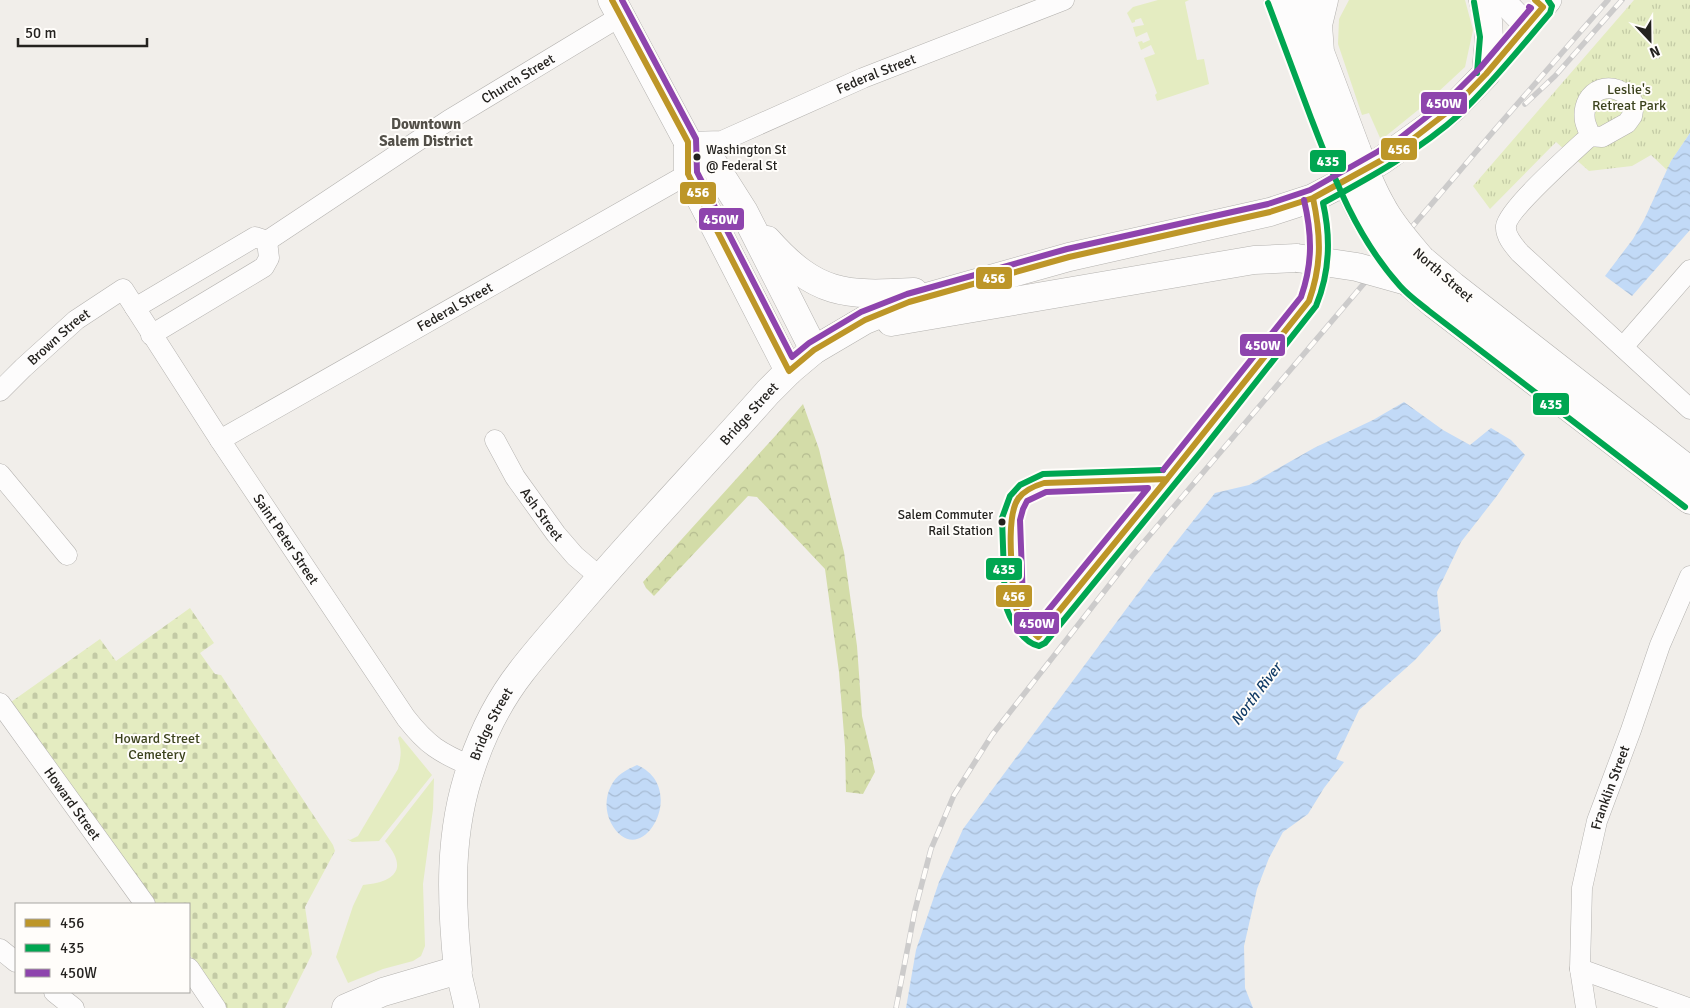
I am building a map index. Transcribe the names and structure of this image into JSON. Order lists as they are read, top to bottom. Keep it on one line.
{"streets":{"highway":["North Street","Bridge Street"],"street":["Federal Street","Church Street","Brown Street","Ash Street","Saint Peter Street","Franklin Street","Howard Street"]},"crossings":[["Federal Street","Saint Peter Street"],["Church Street","Saint Peter Street"],["Brown Street","Saint Peter Street"],["Bridge Street","Ash Street"],["Bridge Street","Saint Peter Street"]],"districts":["Downtown Salem District"],"water":["North River"],"parks":["Leslie's Retreat Park","Howard Street Cemetery"],"places":["Washington St @ Federal St","Salem Commuter Rail Station"],"lines":["transit line 456","transit line 435","transit line 450W"],"legend":["456","435","450W"],"scale_bar":"50 m","north":"bottom"}
